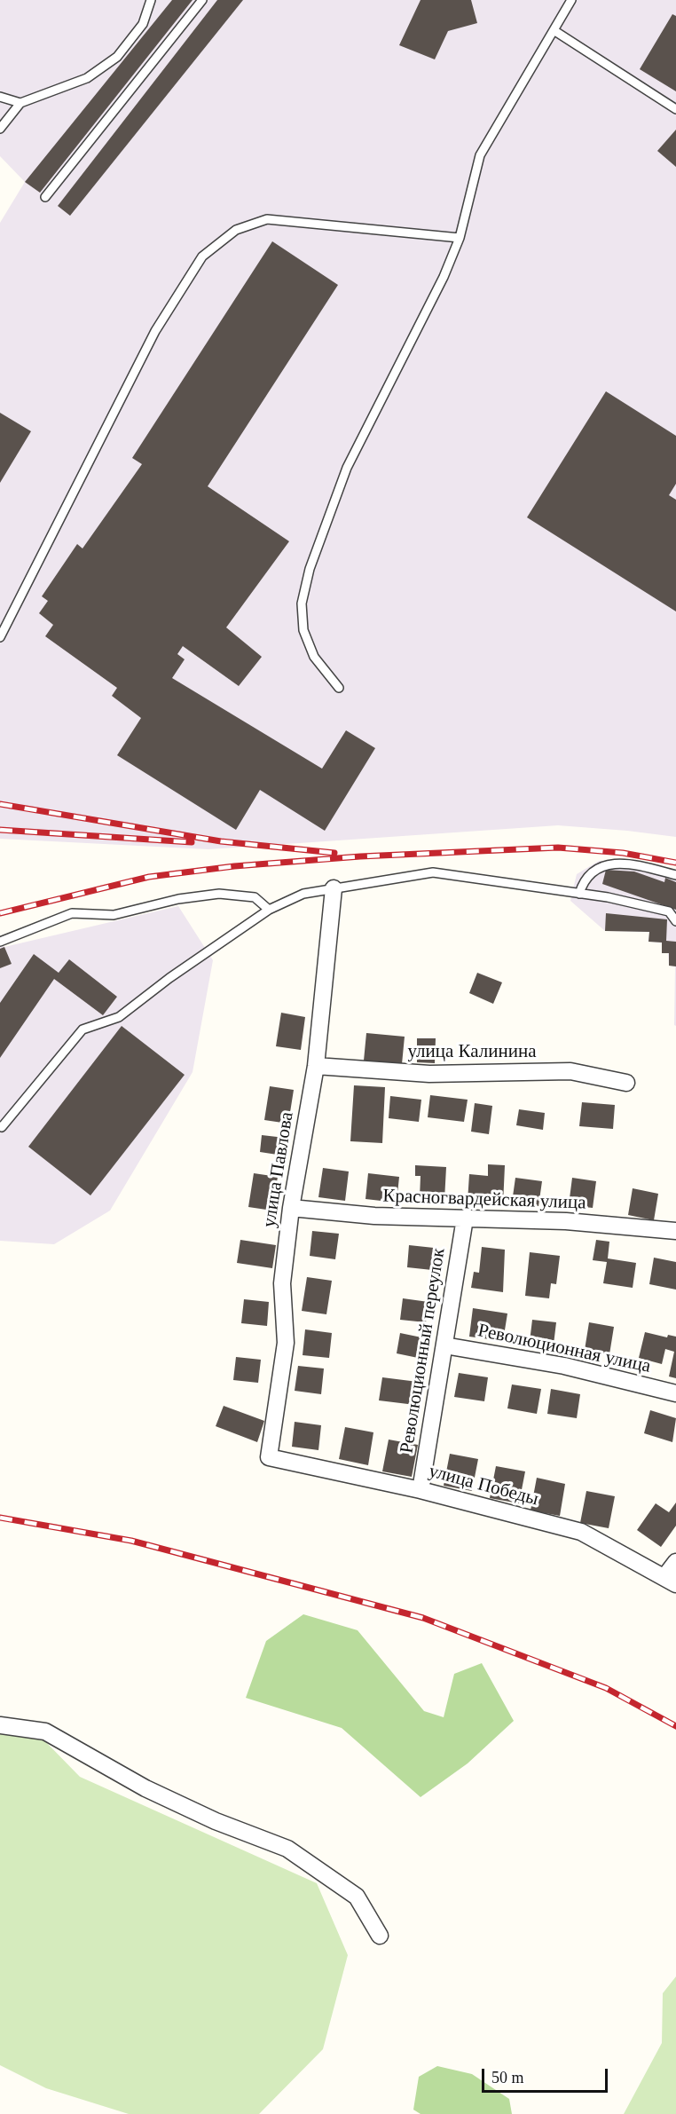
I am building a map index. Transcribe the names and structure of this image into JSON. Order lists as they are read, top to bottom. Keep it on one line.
{"streets":{"street":["улица Калинина","улица Павлова","Красногвардейская улица","Революционная улица","Революционный переулок","улица Победы"]},"crossings":[["улица Калинина","улица Павлова"],["улица Павлова","Красногвардейская улица"],["улица Павлова","улица Победы"],["Красногвардейская улица","Революционный переулок"],["Революционная улица","Революционный переулок"],["Революционный переулок","улица Победы"]],"scale_bar":"50 m"}
